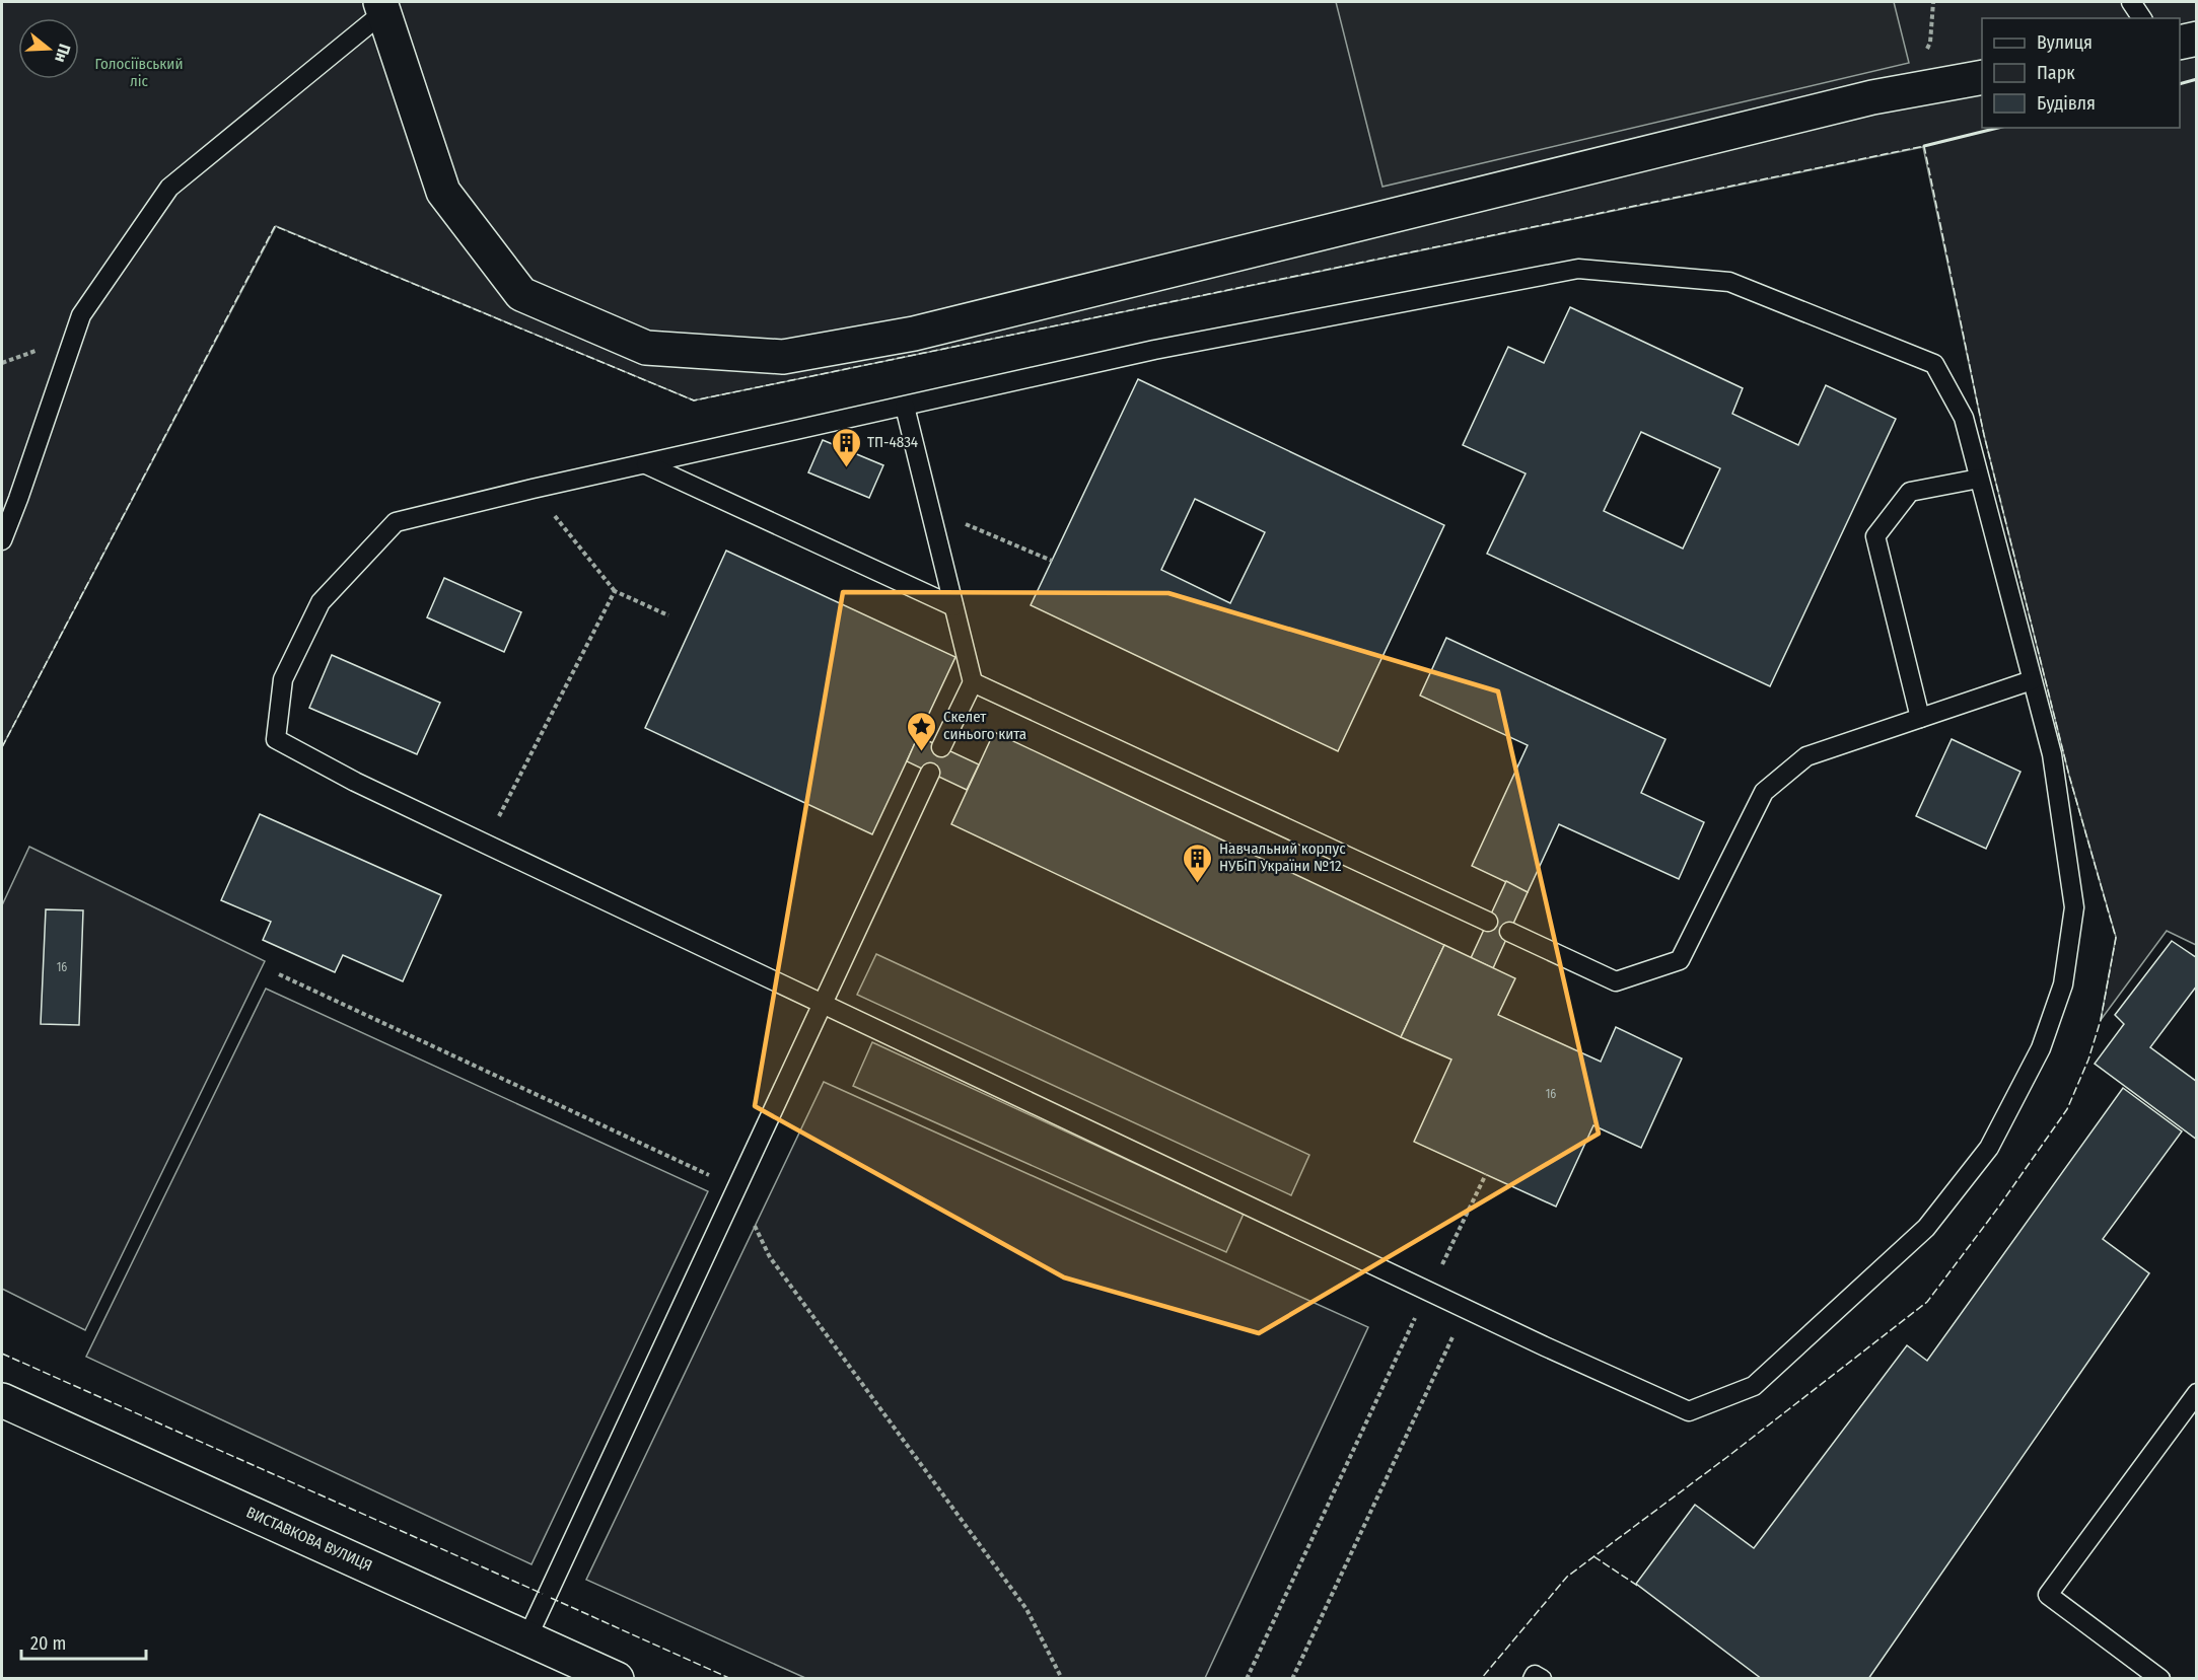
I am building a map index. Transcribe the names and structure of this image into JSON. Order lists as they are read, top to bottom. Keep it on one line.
{"streets":{"street":["ВИСТАВКОВА ВУЛИЦЯ"]},"parks":["Голосіївський ліс"],"places":{"building":["ТП-4834","Навчальний корпус НУБіП України №12"],"place":["Скелет синього кита"]},"house_numbers":["16","16"],"legend":["Вулиця","Парк","Будівля"],"scale_bar":"20 m","north":"right"}
